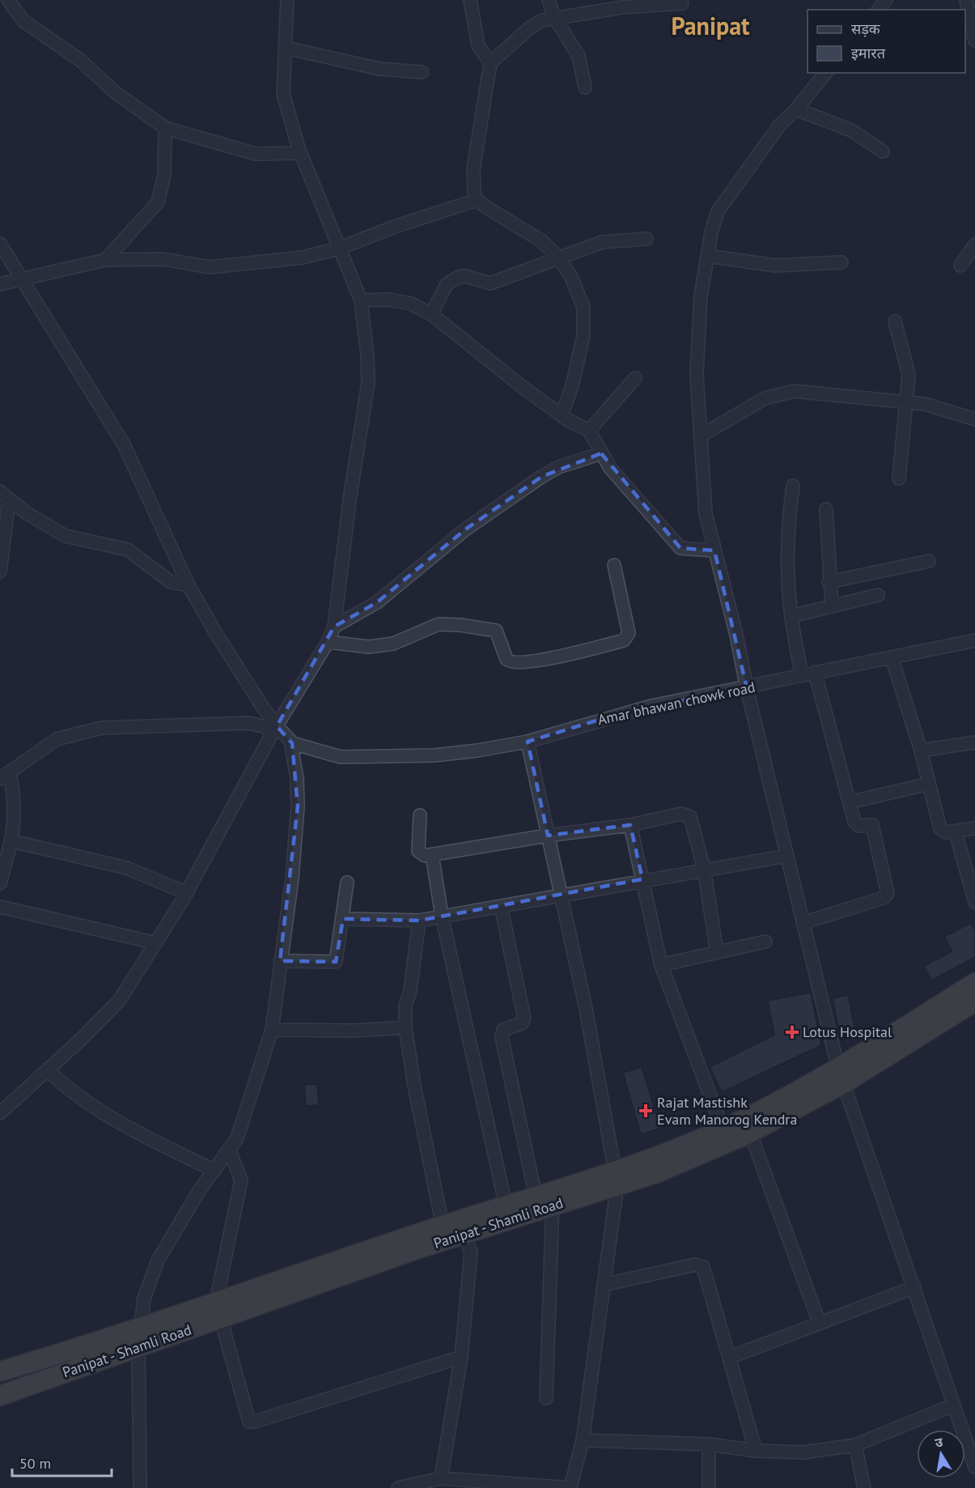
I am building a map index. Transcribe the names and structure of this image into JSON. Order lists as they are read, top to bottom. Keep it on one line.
{"streets":{"highway":["Panipat - Shamli Road"],"street":["Amar bhawan chowk road"]},"districts":["Panipat"],"places":{"health":["Lotus Hospital","Rajat Mastishk Evam Manorog Kendra"]},"legend":["सड़क","इमारत"],"scale_bar":"50 m","north":"top"}
